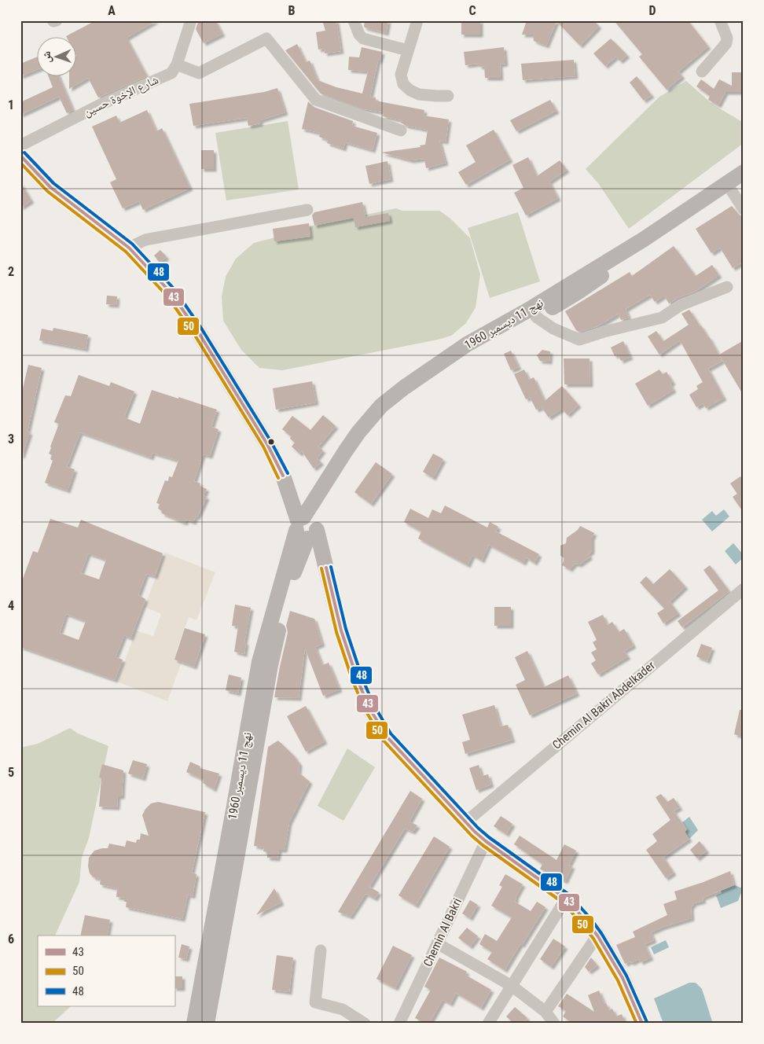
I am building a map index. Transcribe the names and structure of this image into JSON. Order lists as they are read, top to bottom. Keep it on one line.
{"streets":{"main road":["نهج 11 ديسمبر 1960"],"street":["شارع الإخوة حسين","Chemin Al Bakri Abdelkader","Chemin Al Bakri"]},"lines":["transit line 48","transit line 43","transit line 50"],"legend":["43","50","48"],"north":"left","grid":{"columns":["A","B","C","D"],"rows":["1","2","3","4","5","6"]}}
